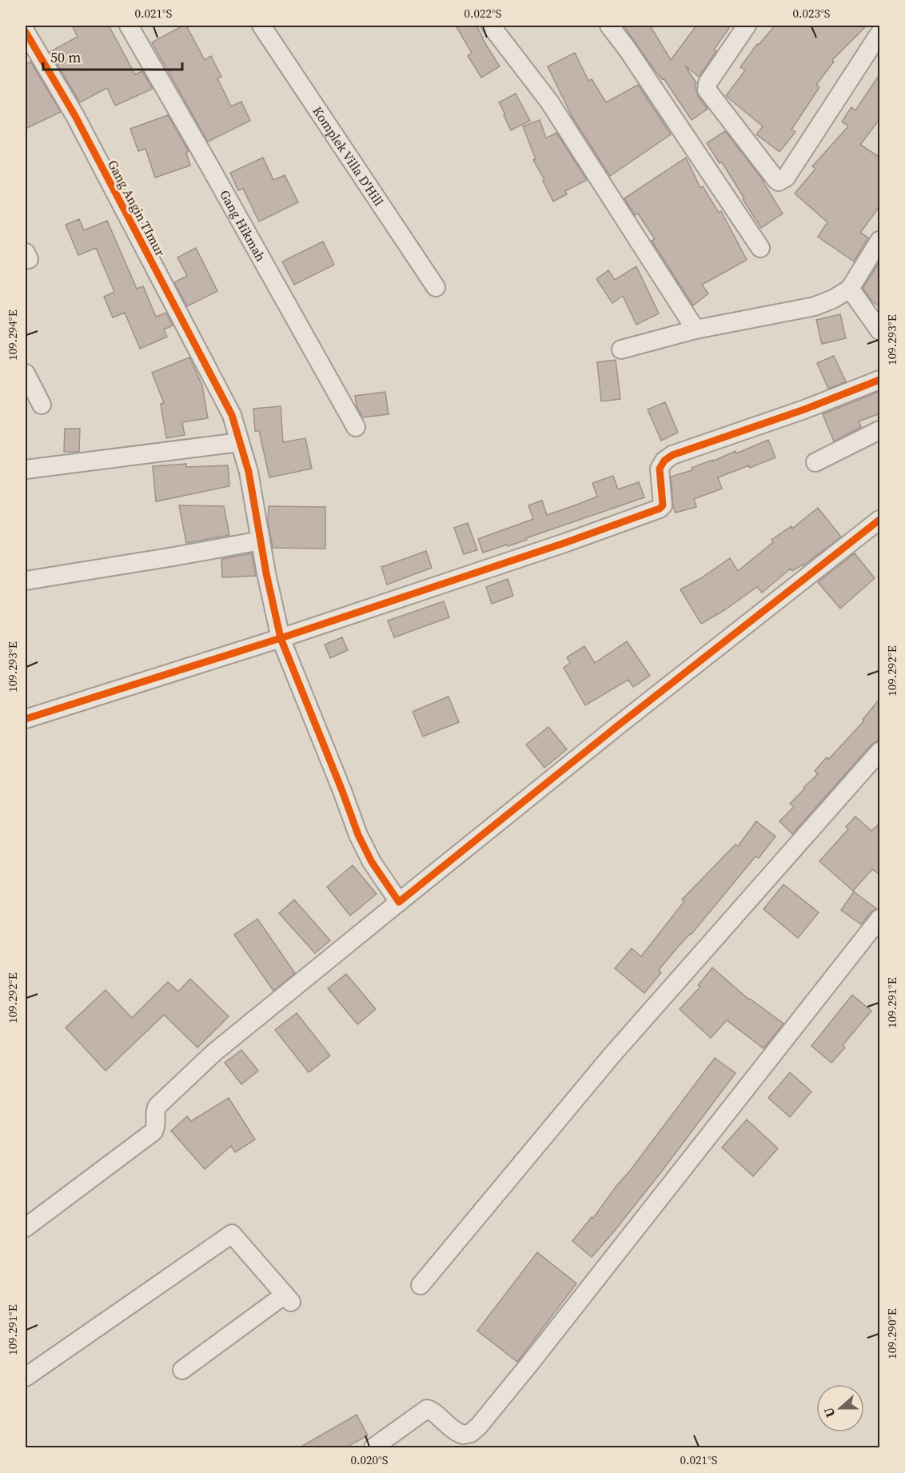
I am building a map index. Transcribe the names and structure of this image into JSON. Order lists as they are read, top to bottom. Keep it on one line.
{"streets":{"street":["Komplek Villa D'Hill","Gang Angin TImur","Gang Hikmah"]},"scale_bar":"50 m","north":"left","coordinates":["0.021°S","0.022°S","0.023°S","109.294°E","109.293°E","109.292°E","109.291°E","109.290°E","0.020°S"]}
